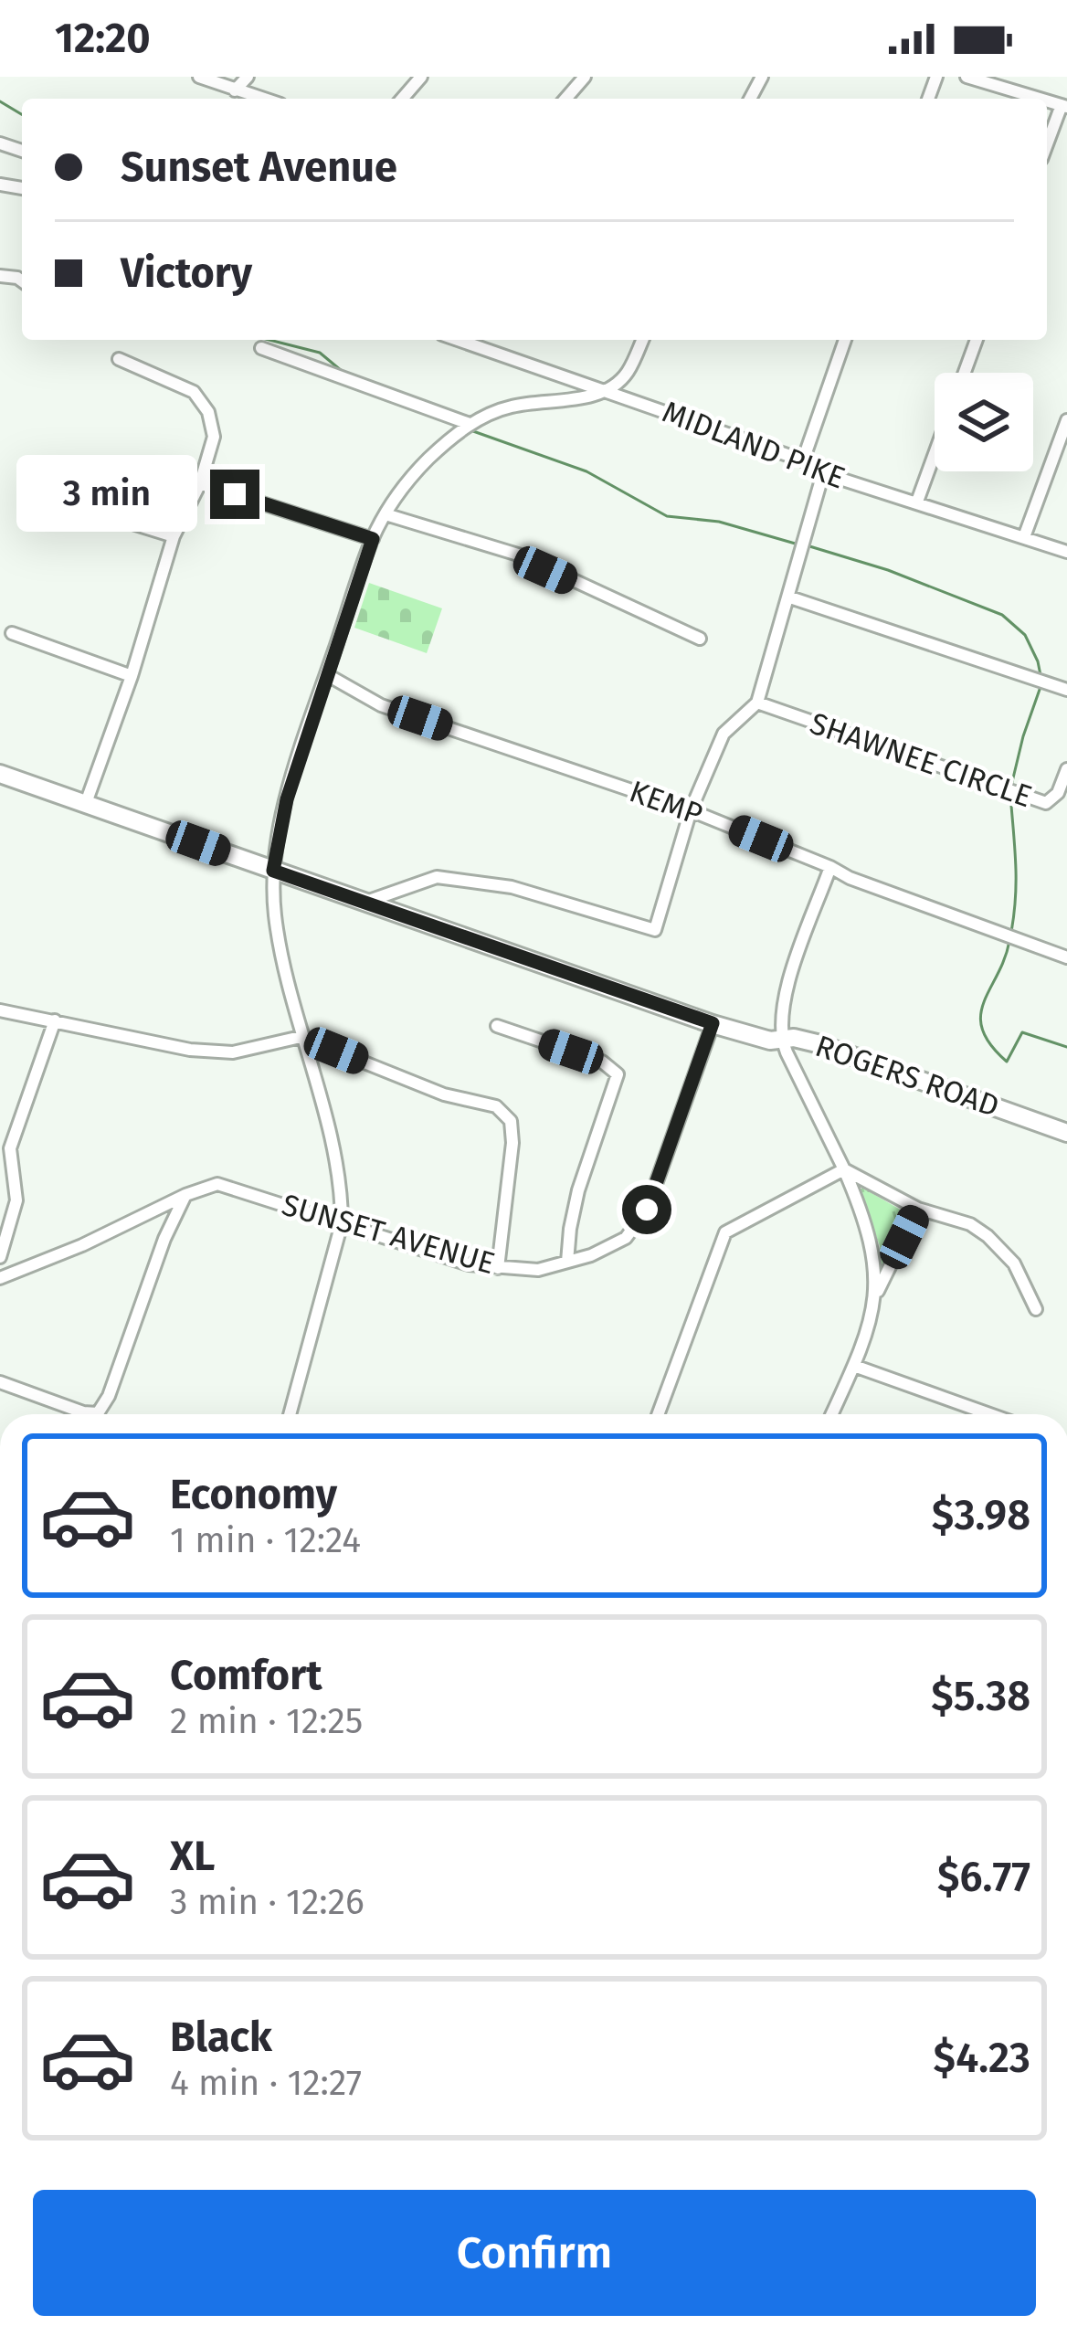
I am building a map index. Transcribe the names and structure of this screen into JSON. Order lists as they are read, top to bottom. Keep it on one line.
{"streets":{"street":["MIDLAND PIKE","SHAWNEE CIRCLE","KEMP","ROGERS ROAD","SUNSET AVENUE"]},"crossings":[["ROGERS ROAD","SUNSET AVENUE"]],"page":{"status":"12:20","banner":["Sunset Avenue","Victory"],"bubble":"3 min","list":[{"name":"Economy","note":"1 min · 12:24","value":"$3.98"},{"name":"Comfort","note":"2 min · 12:25","value":"$5.38"},{"name":"XL","note":"3 min · 12:26","value":"$6.77"},{"name":"Black","note":"4 min · 12:27","value":"$4.23"}],"buttons":"Confirm"}}
